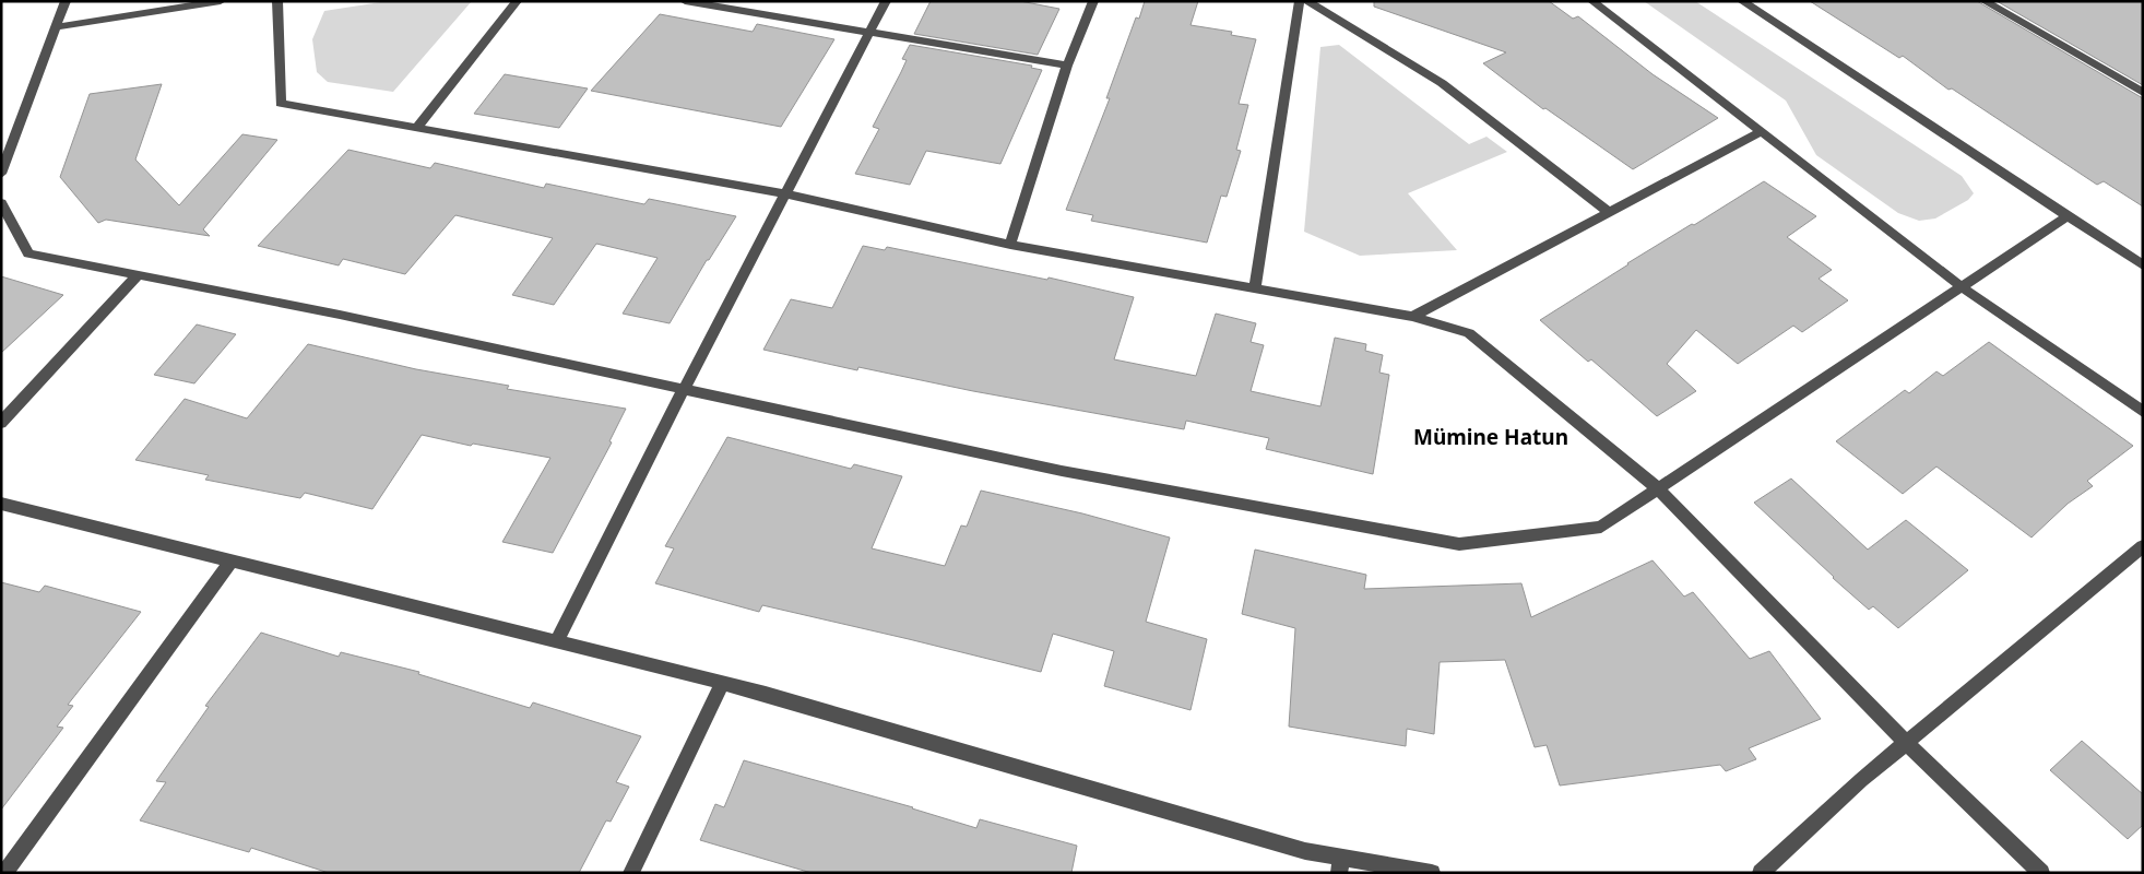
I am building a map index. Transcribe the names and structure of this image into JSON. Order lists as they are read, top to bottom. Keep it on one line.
{"districts":["Mümine Hatun"]}
